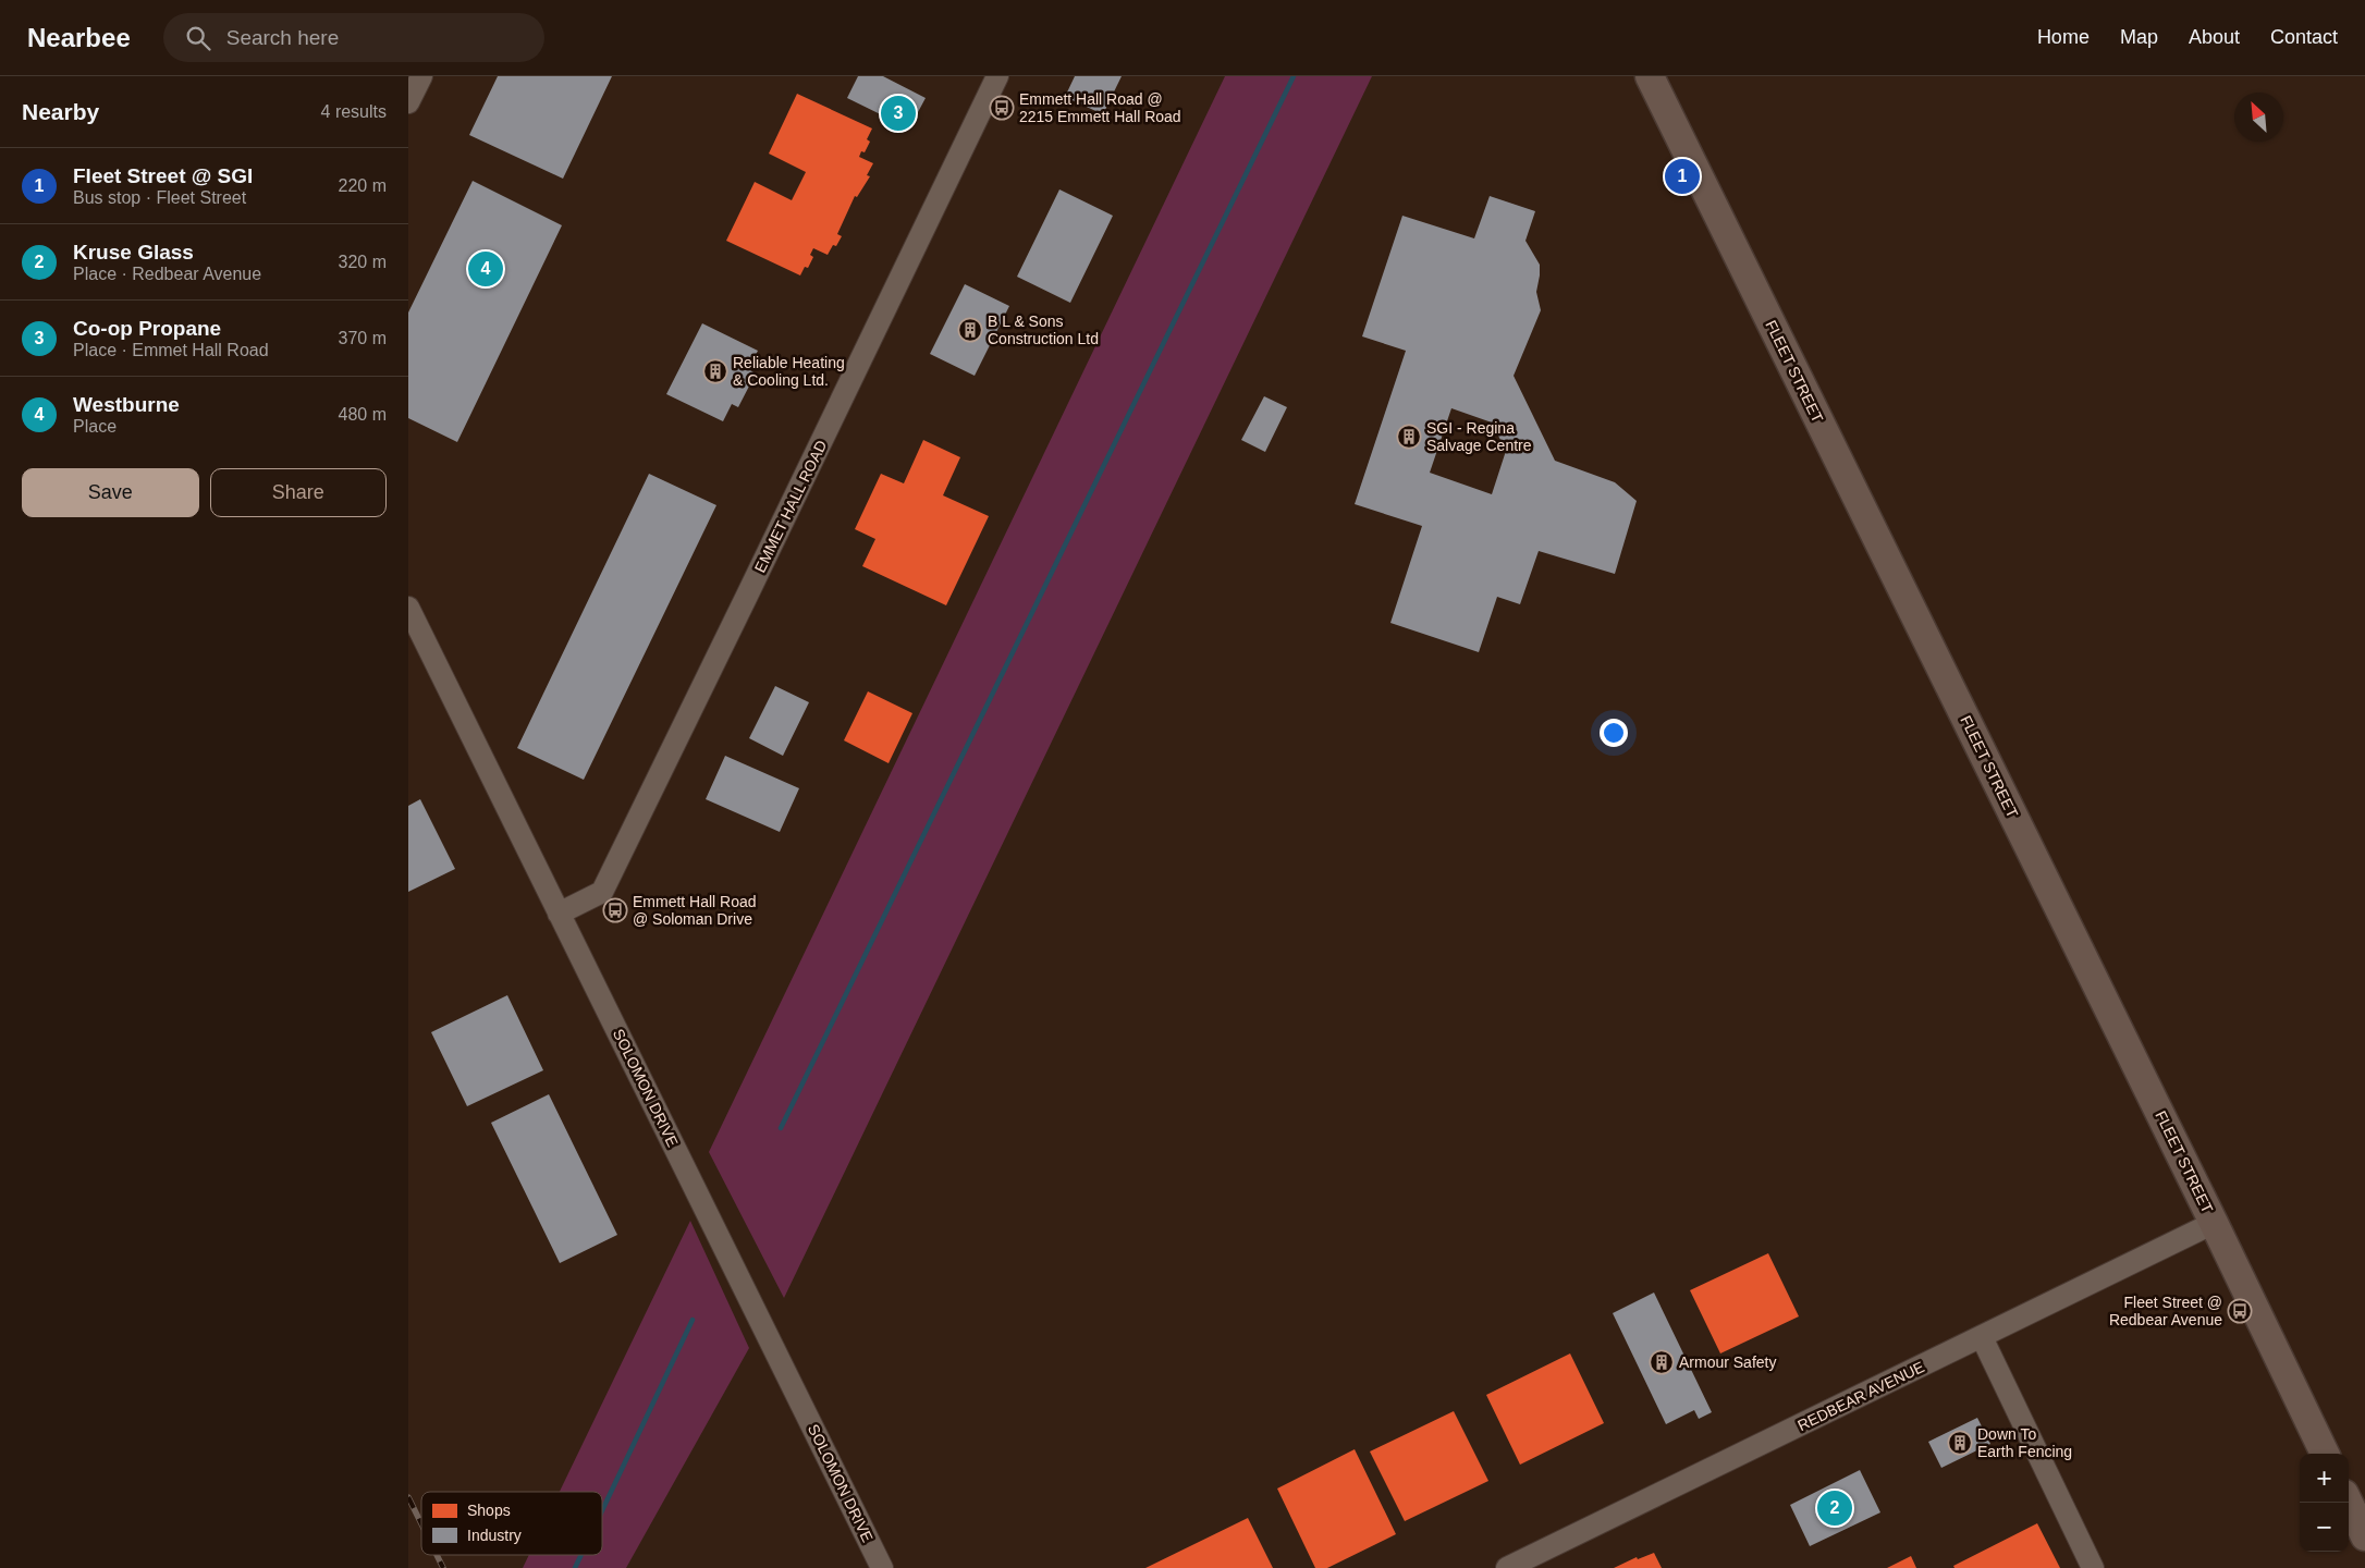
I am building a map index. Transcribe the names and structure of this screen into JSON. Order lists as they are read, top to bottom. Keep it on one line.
{"streets":{"main road":["FLEET STREET"],"street":["EMMET HALL ROAD","SOLOMON DRIVE","REDBEAR AVENUE"]},"crossings":[["FLEET STREET","REDBEAR AVENUE"],["EMMET HALL ROAD","SOLOMON DRIVE"]],"places":{"bus stop":["Emmett Hall Road @ 2215 Emmett Hall Road","Emmett Hall Road @ Soloman Drive","Fleet Street @ Redbear Avenue"],"building":["B L & Sons Construction Ltd","Reliable Heating & Cooling Ltd.","SGI - Regina Salvage Centre","Armour Safety","Down To Earth Fencing"]},"legend":["Shops","Industry"],"north":"top left","page":{"header":"Nearbee","search":"Search here","nav":["Home","Map","About","Contact"],"heading":["Nearby","4 results"],"pins":["3","1","4","2"],"list":[{"mark":"1","name":"Fleet Street @ SGI","note":"Bus stop · Fleet Street","value":"220 m"},{"mark":"2","name":"Kruse Glass","note":"Place · Redbear Avenue","value":"320 m"},{"mark":"3","name":"Co-op Propane","note":"Place · Emmet Hall Road","value":"370 m"},{"mark":"4","name":"Westburne","note":"Place","value":"480 m"}],"buttons":["Save","Share"],"map_buttons":["+","−"]}}
